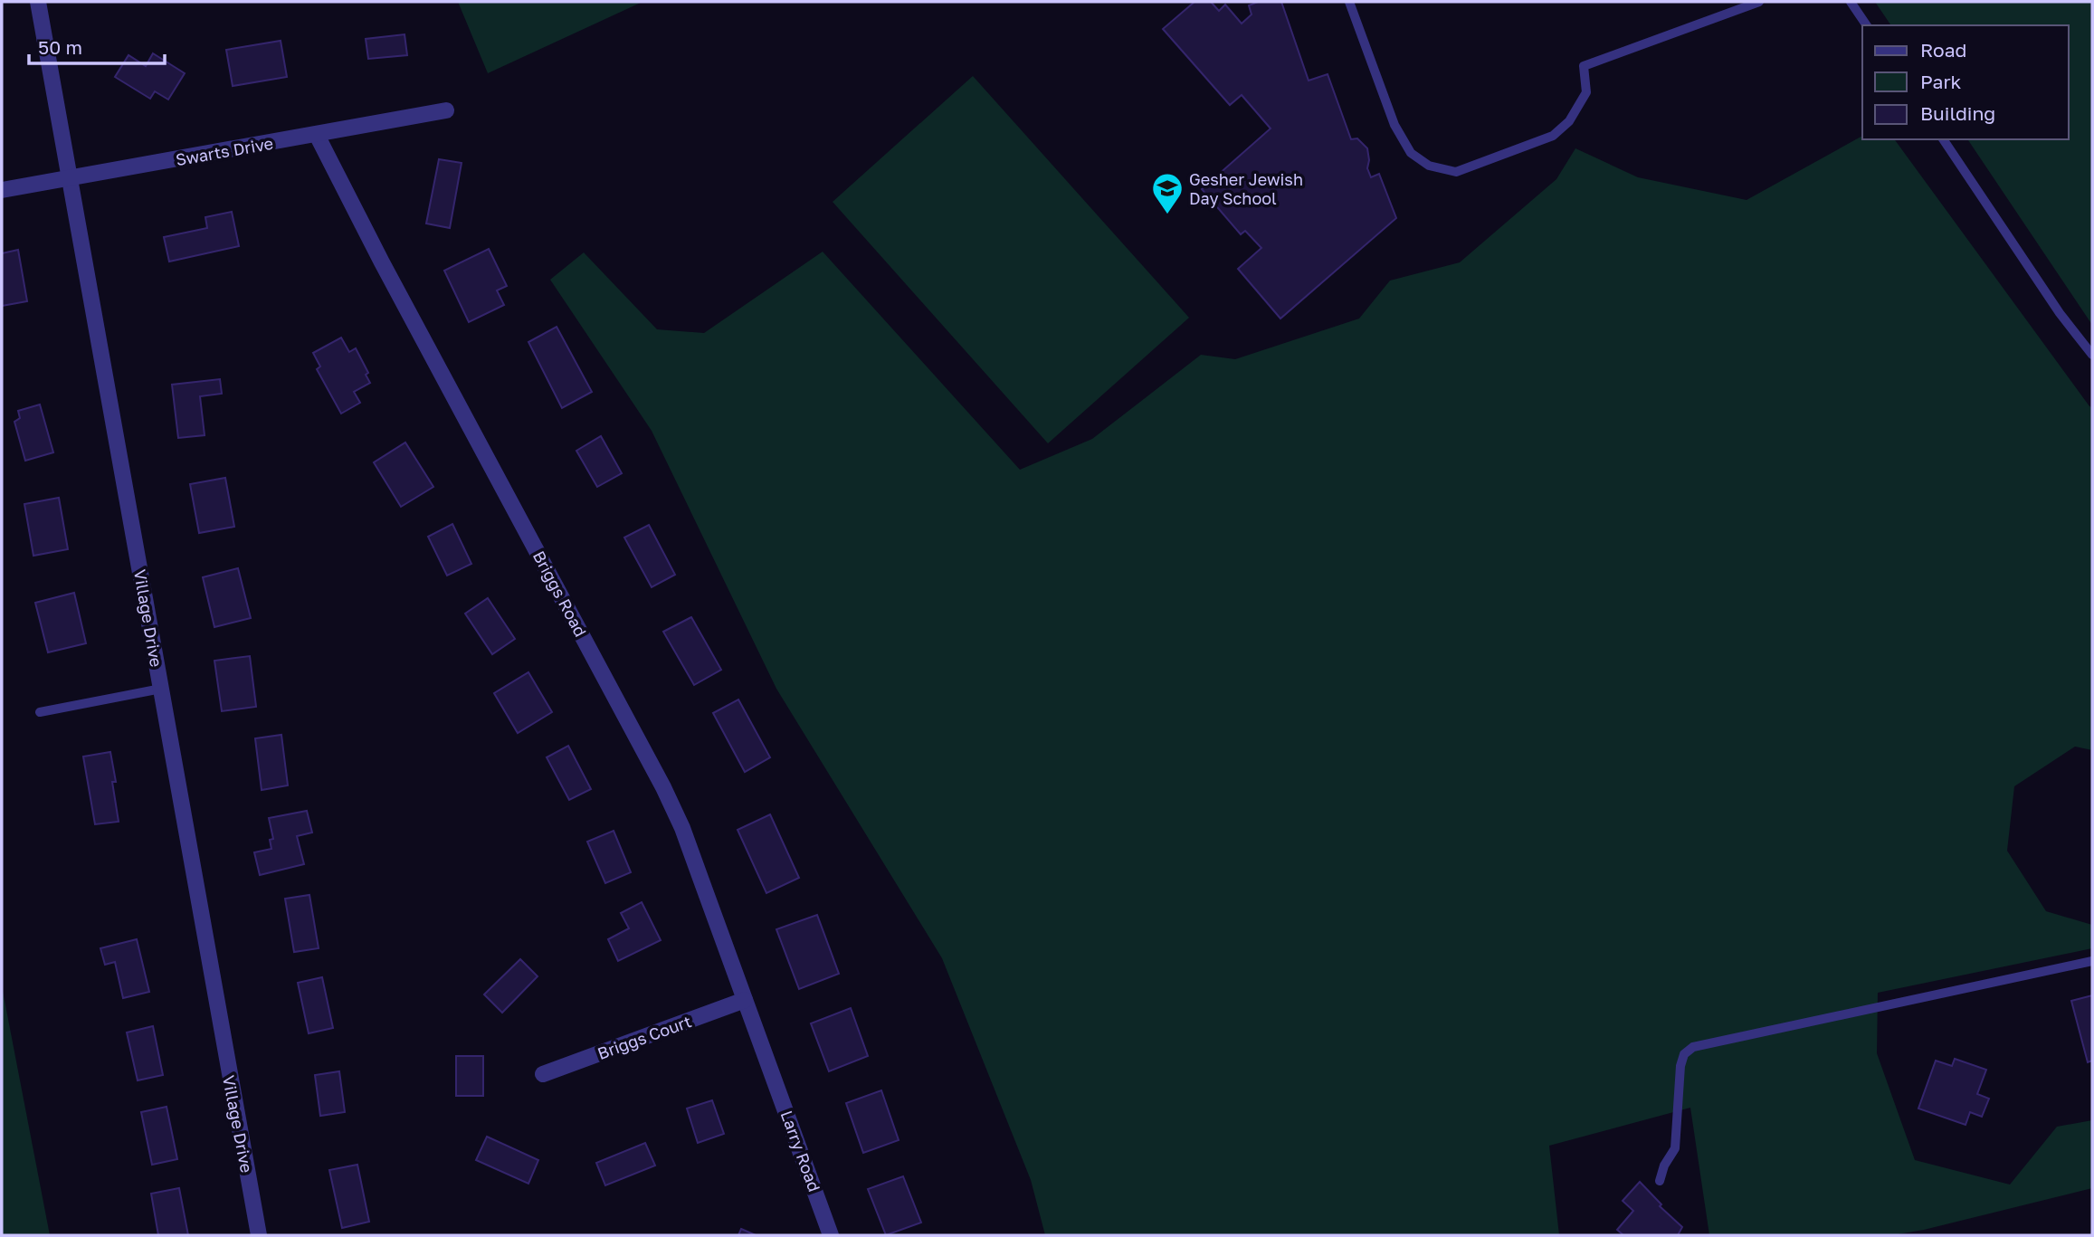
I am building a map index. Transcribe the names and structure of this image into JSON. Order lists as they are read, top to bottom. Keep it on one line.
{"streets":{"street":["Swarts Drive","Briggs Road","Village Drive","Briggs Court","Larry Road"]},"crossings":[["Swarts Drive","Briggs Road"],["Swarts Drive","Village Drive"],["Briggs Road","Briggs Court"],["Briggs Road","Larry Road"]],"places":{"school or university":["Gesher Jewish Day School"]},"legend":["Road","Park","Building"],"scale_bar":"50 m"}
